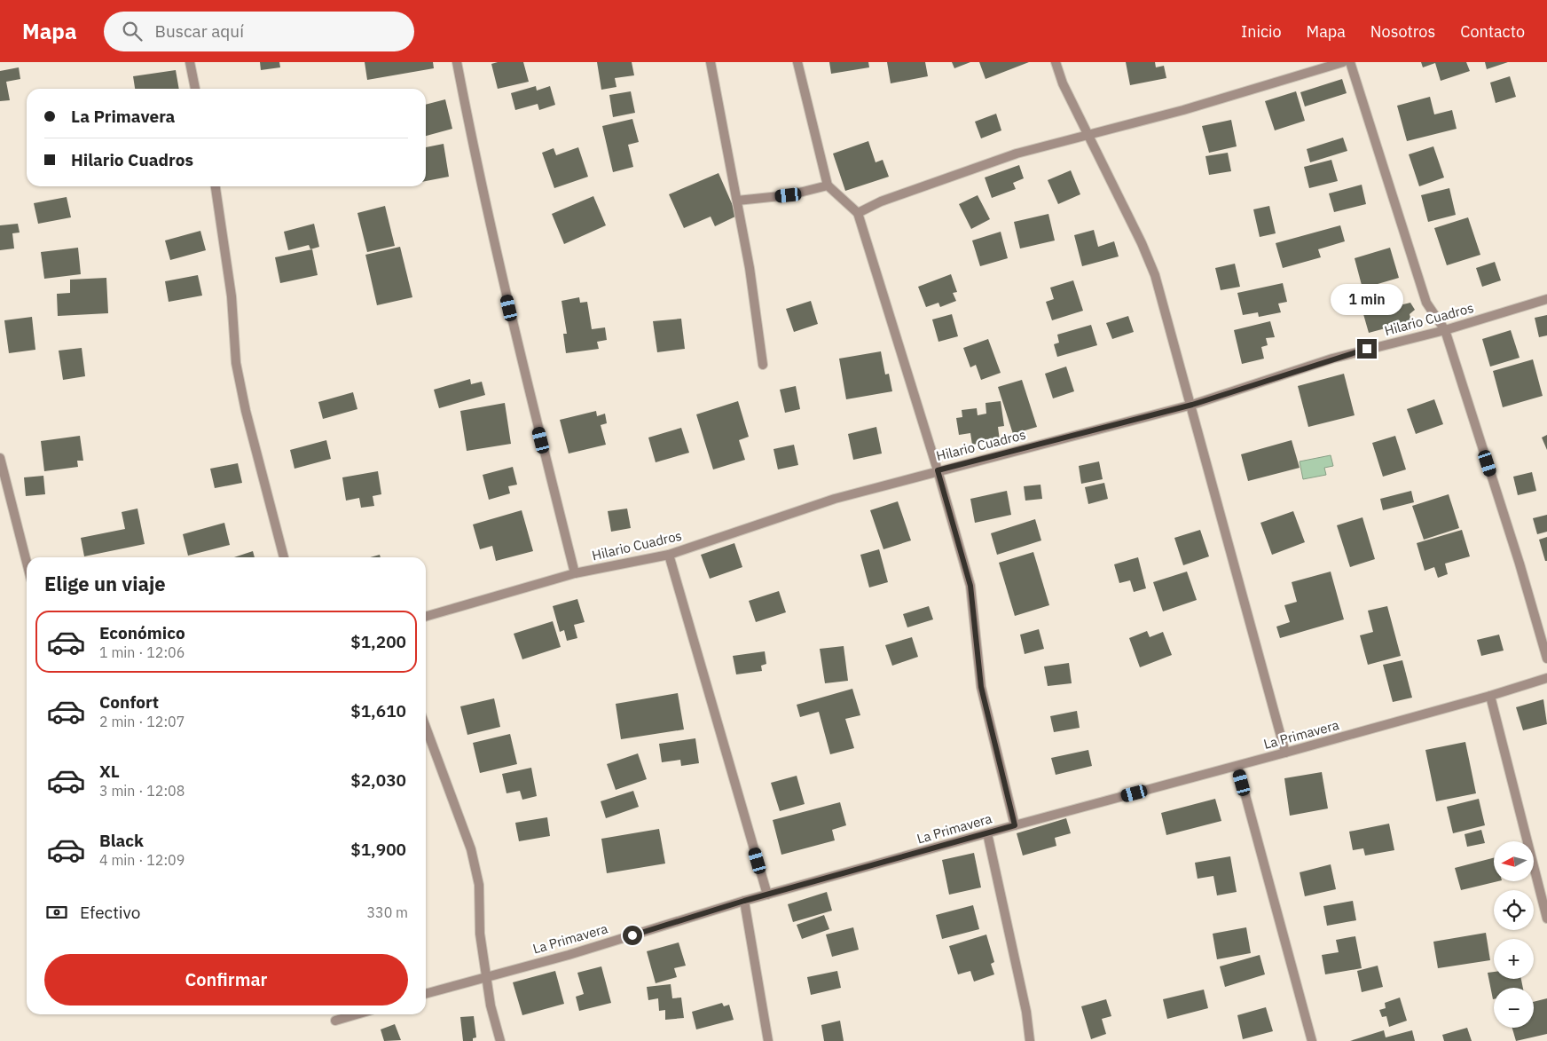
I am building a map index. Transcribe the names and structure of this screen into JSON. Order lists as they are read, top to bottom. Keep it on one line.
{"streets":{"street":["Hilario Cuadros","La Primavera"]},"north":"left","page":{"header":"Mapa","search":"Buscar aquí","nav":["Inicio","Mapa","Nosotros","Contacto"],"banner":["La Primavera","Hilario Cuadros"],"bubble":"1 min","heading":"Elige un viaje","list":[{"name":"Económico","note":"1 min · 12:06","value":"$1,200"},{"name":"Confort","note":"2 min · 12:07","value":"$1,610"},{"name":"XL","note":"3 min · 12:08","value":"$2,030"},{"name":"Black","note":"4 min · 12:09","value":"$1,900"}],"map_buttons":["+","−"],"pay":["Efectivo","330 m"],"buttons":"Confirmar"}}
